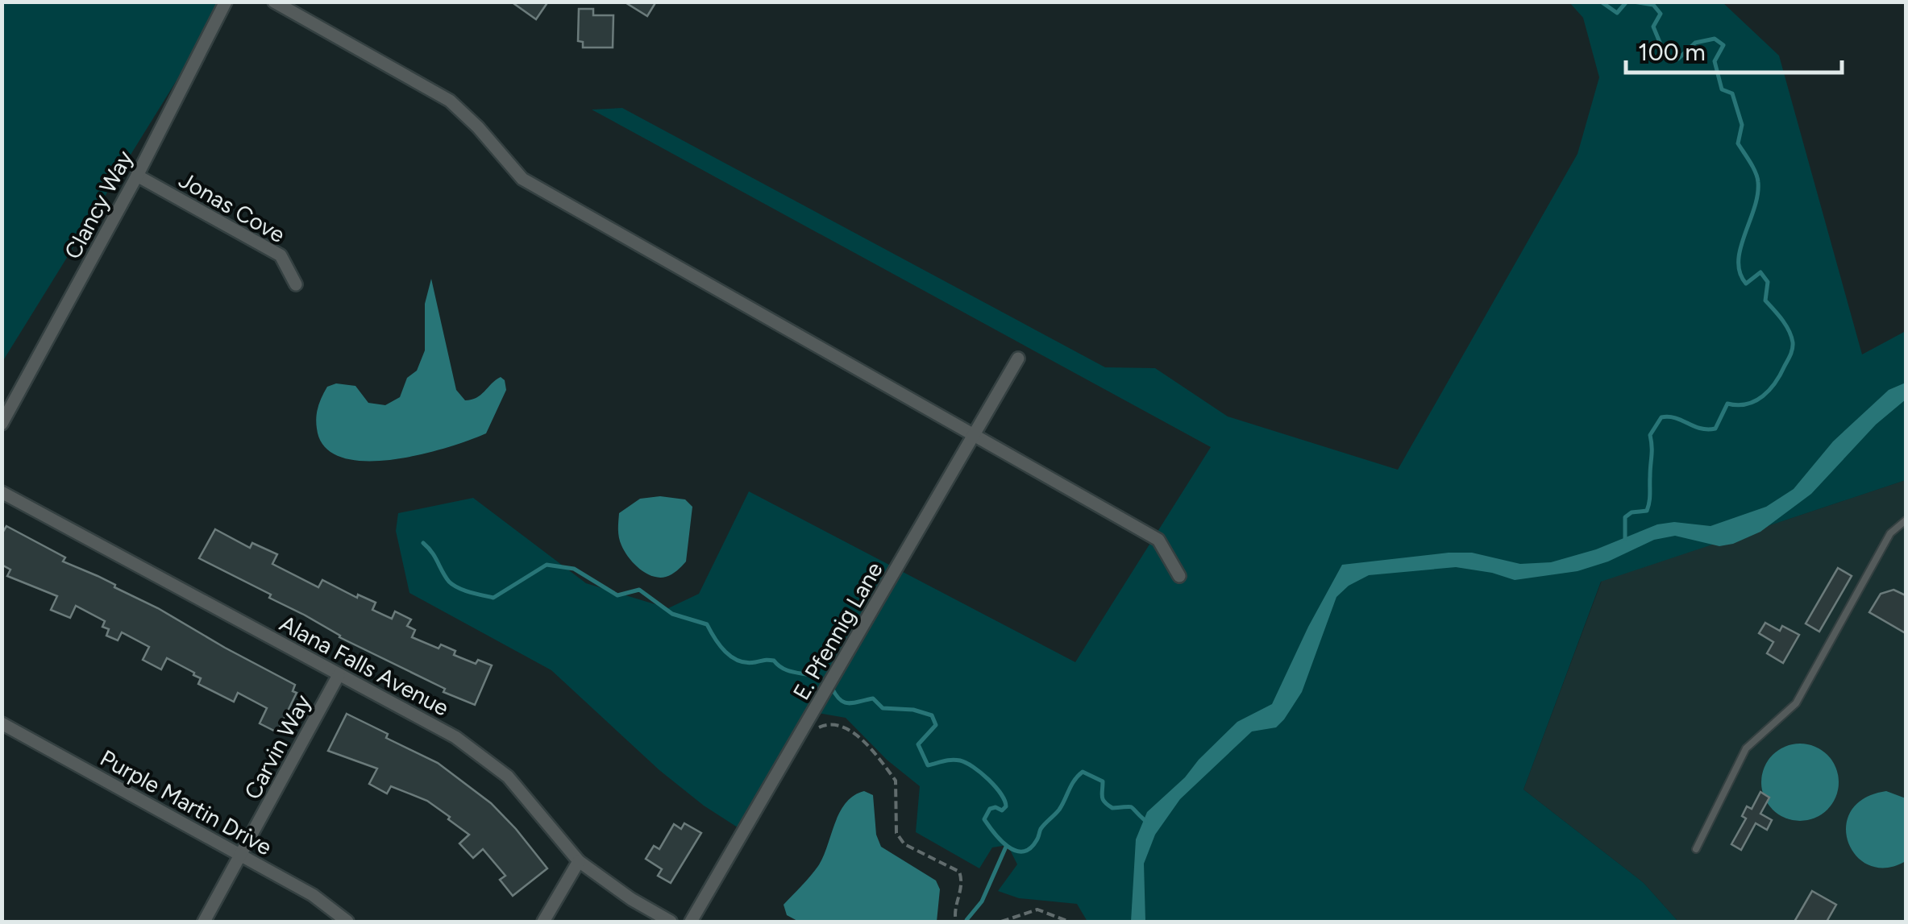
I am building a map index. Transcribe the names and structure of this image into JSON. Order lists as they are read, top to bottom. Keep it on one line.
{"streets":{"street":["Clancy Way","Jonas Cove","E. Pfennig Lane","Alana Falls Avenue","Carvin Way","Purple Martin Drive"]},"crossings":[["Clancy Way","Jonas Cove"],["Alana Falls Avenue","Carvin Way"],["Carvin Way","Purple Martin Drive"]],"scale_bar":"100 m"}
